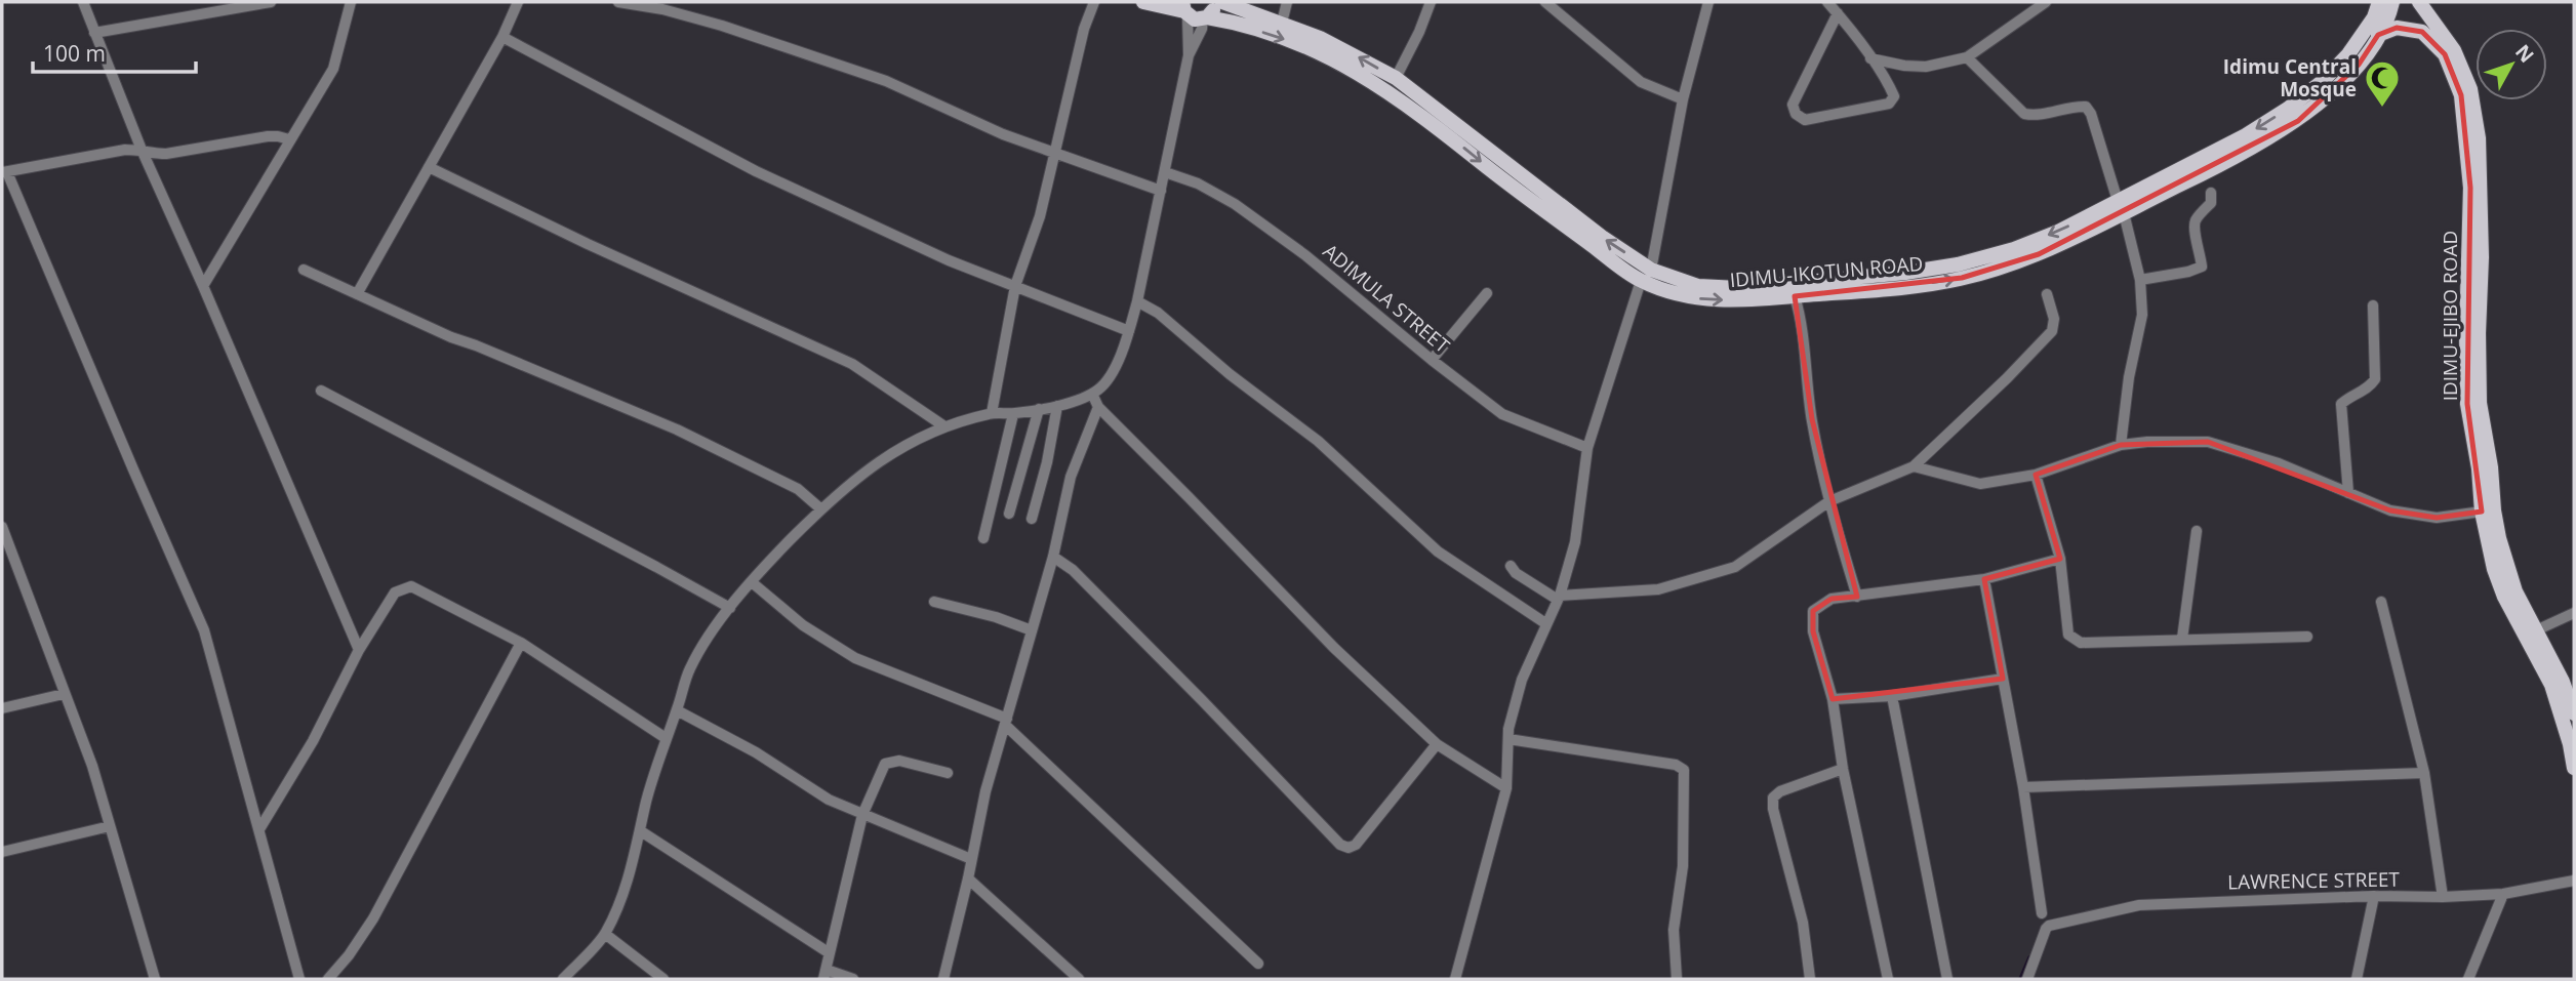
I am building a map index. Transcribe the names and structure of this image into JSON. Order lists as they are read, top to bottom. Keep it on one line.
{"streets":{"main road":["IDIMU-IKOTUN ROAD","IDIMU-EJIBO ROAD"],"street":["ADIMULA STREET","LAWRENCE STREET"]},"crossings":[["IDIMU-IKOTUN ROAD","IDIMU-EJIBO ROAD"]],"places":{"mosque":["Idimu Central Mosque"]},"scale_bar":"100 m","north":"top right"}
